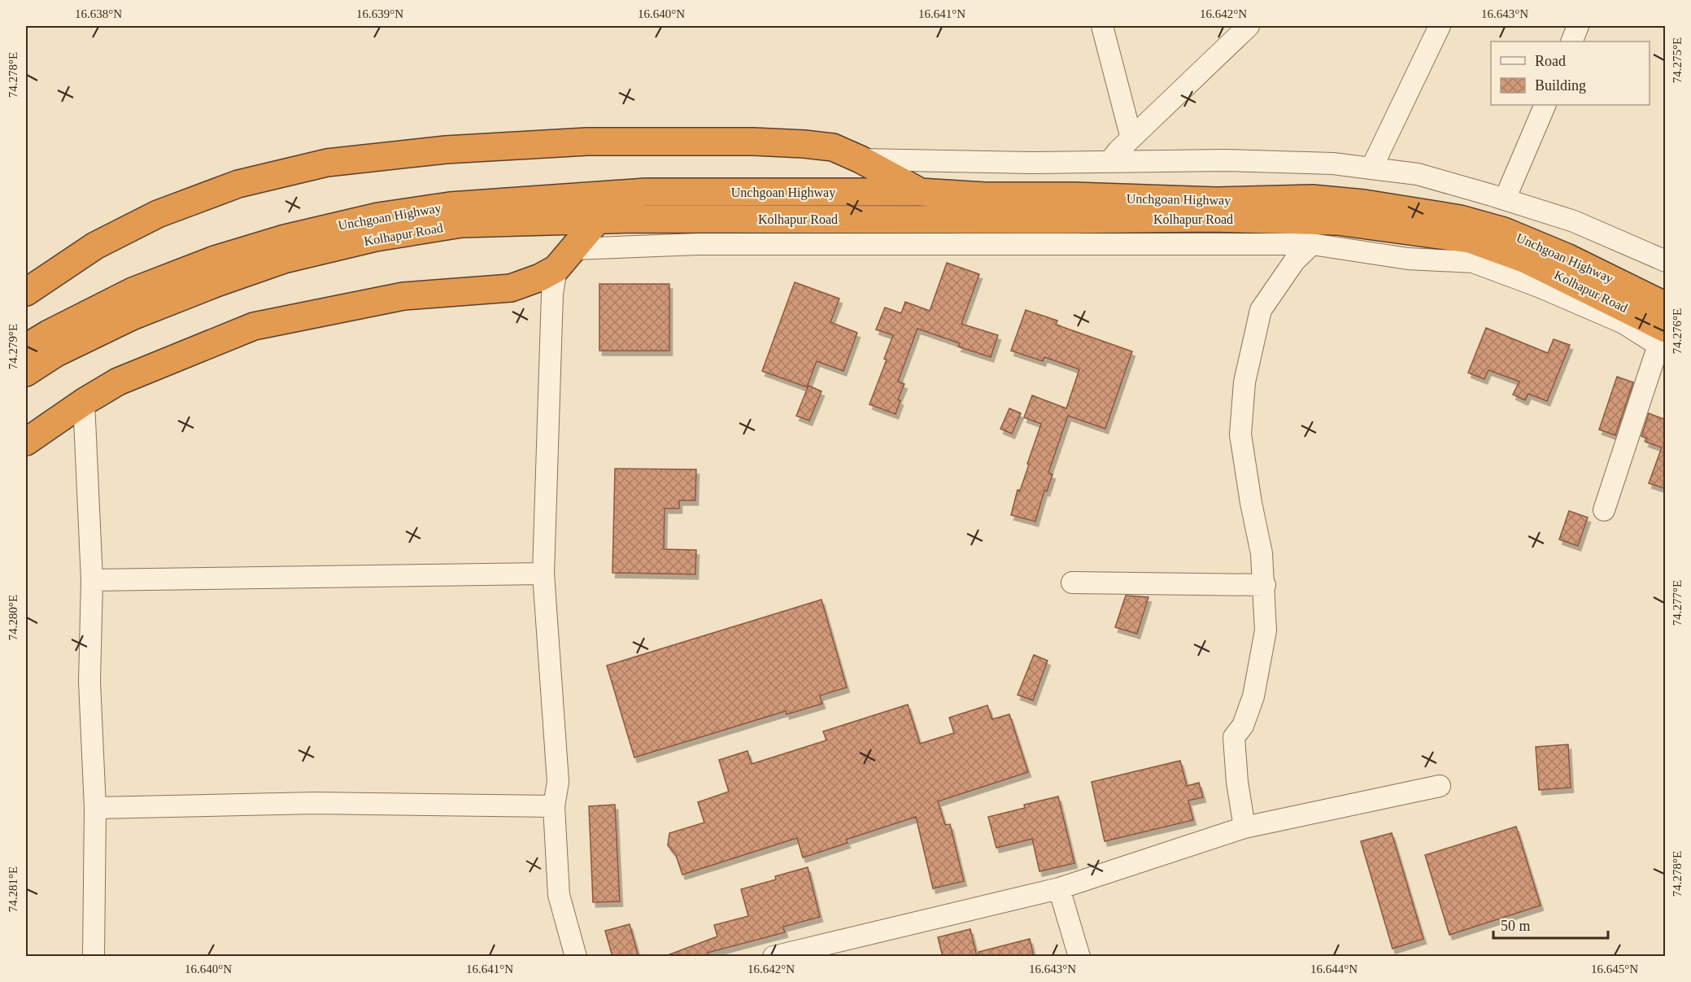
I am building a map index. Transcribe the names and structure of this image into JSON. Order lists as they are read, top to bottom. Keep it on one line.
{"streets":{"highway":["Unchgoan Highway","Kolhapur Road"]},"legend":["Road","Building"],"scale_bar":"50 m","coordinates":["16.638°N","16.639°N","16.640°N","16.641°N","16.642°N","16.643°N","74.275°E","74.278°E","74.276°E","74.279°E","74.277°E","74.280°E","74.281°E","16.644°N","16.645°N"]}
